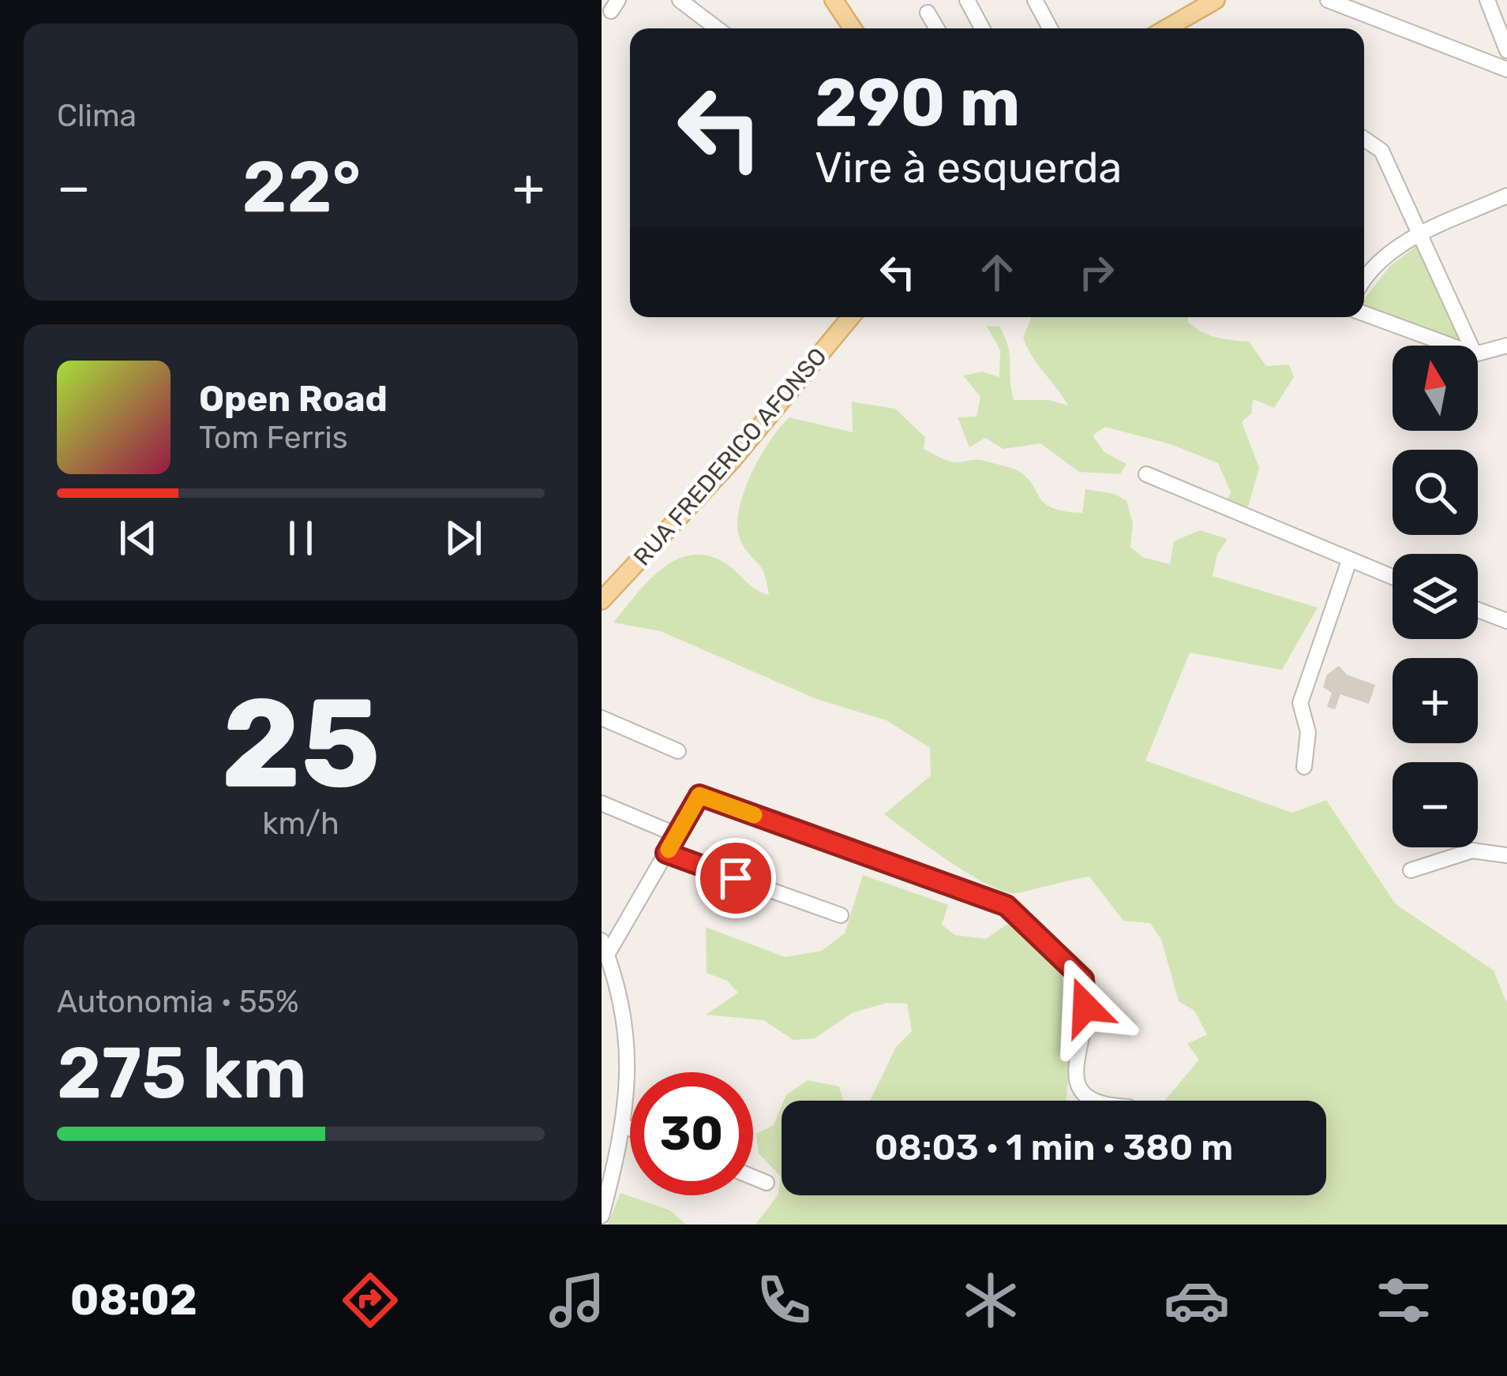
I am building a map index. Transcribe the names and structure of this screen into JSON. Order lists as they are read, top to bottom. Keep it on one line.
{"streets":{"main road":["RUA FREDERICO AFONSO"]},"north":"top","page":{"tile":["Clima",["25","km/h"],["Autonomia · 55%","275 km"]],"turn":["290 m","Vire à esquerda"],"heat":["−","22°","+"],"map_buttons":["+","−"],"song":["Open Road","Tom Ferris"],"limit":"30","trip":"08:03 · 1 min · 380 m","tabs":"08:02"}}
